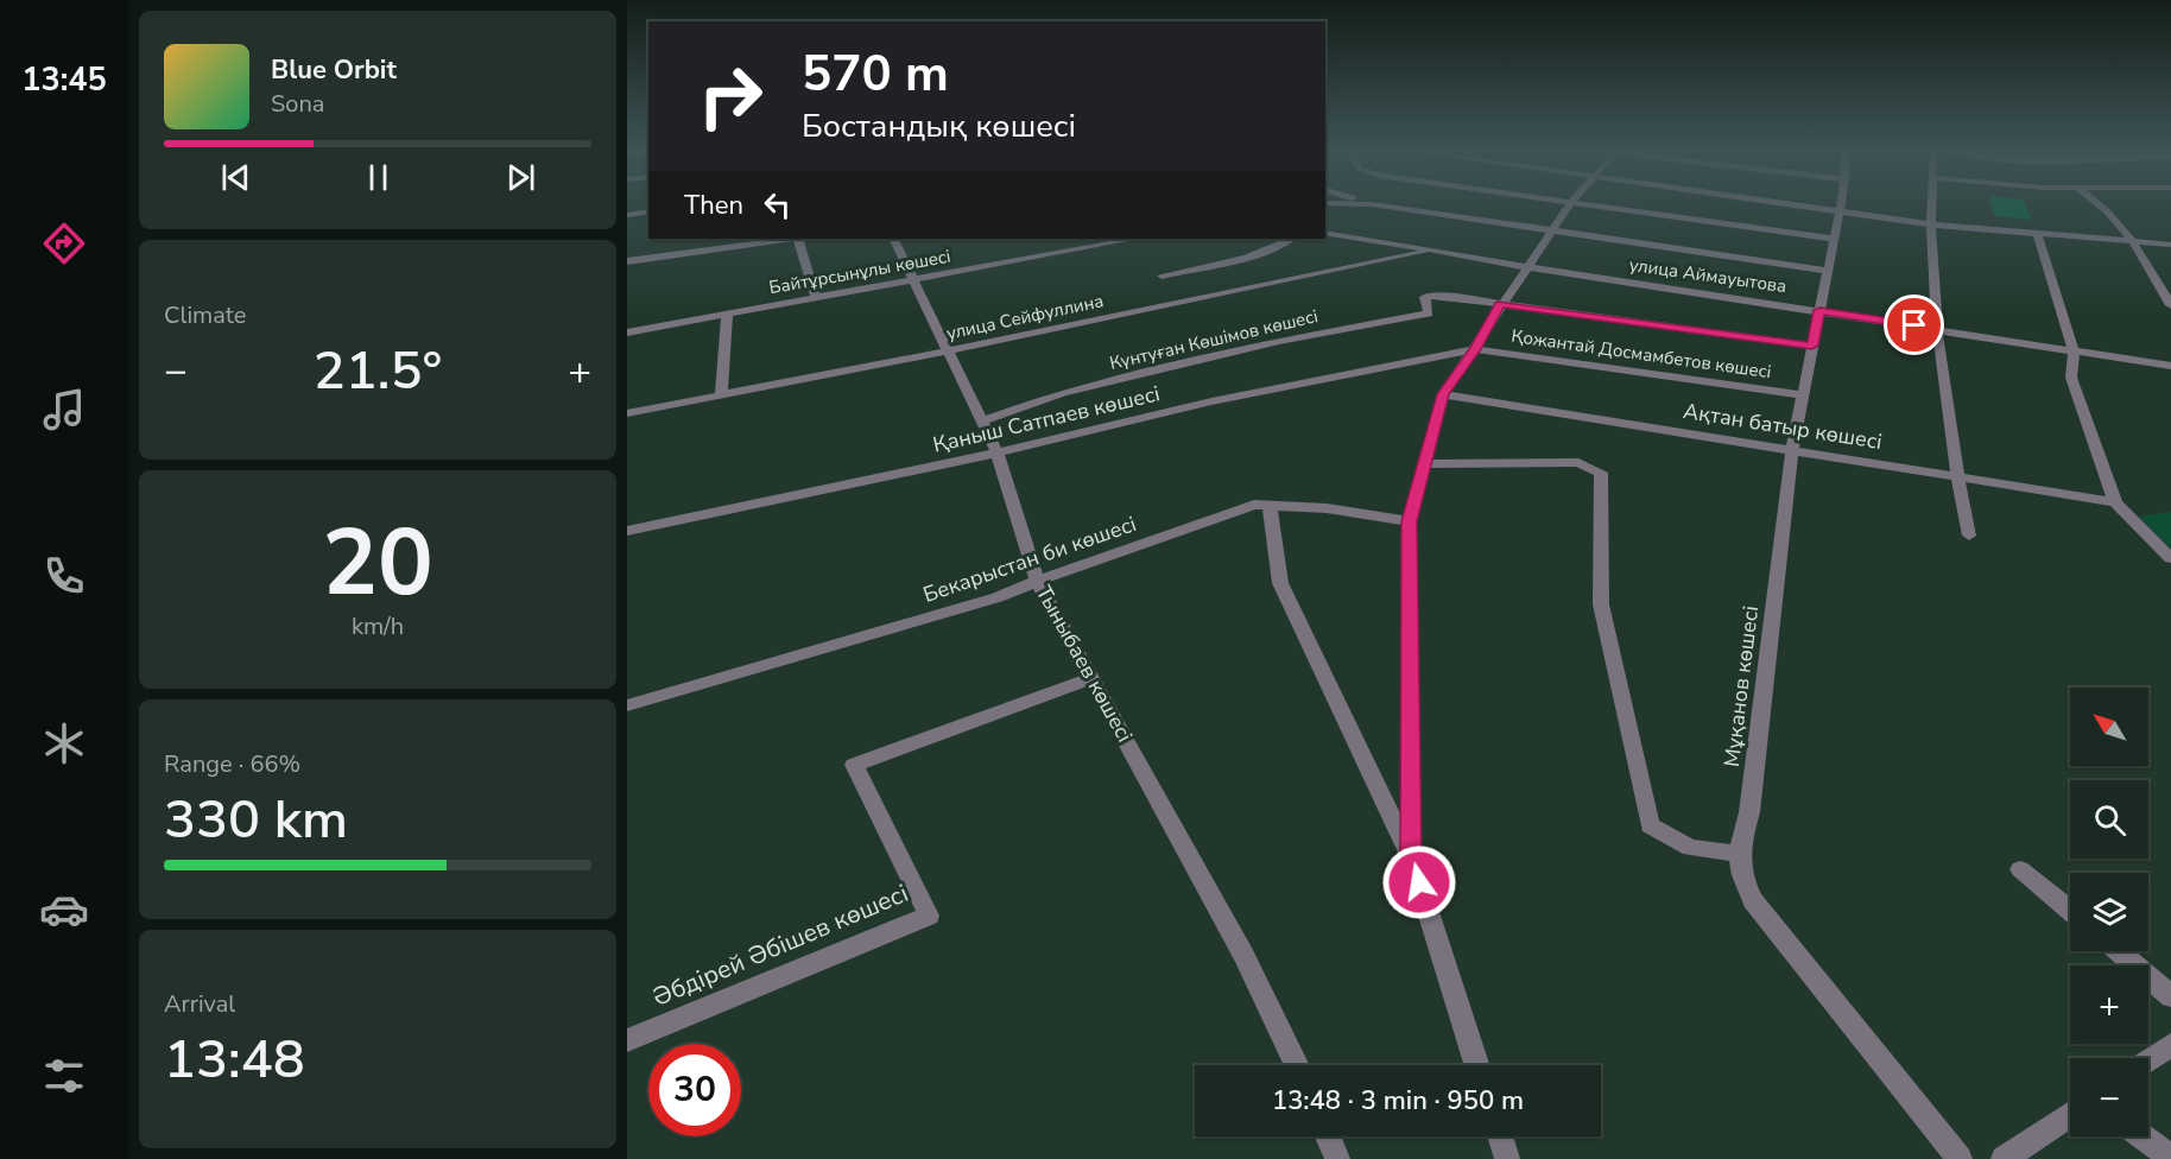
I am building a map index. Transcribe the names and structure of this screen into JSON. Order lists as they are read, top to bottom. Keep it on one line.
{"streets":{"street":["Байтұрсынұлы көшесі","улица Аймауытова","улица Сейфуллина","Күнтуған Көшімов көшесі","Қожантай Досмамбетов көшесі","Қаныш Сатпаев көшесі","Ақтан батыр көшесі","Бекарыстан би көшесі","Тыныбаев көшесі","Мұқанов көшесі","Әбдірей Әбішев көшесі"]},"crossings":[["Байтұрсынұлы көшесі","Тыныбаев көшесі"],["улица Аймауытова","улица Сейфуллина"],["улица Аймауытова","Мұқанов көшесі"],["улица Сейфуллина","Тыныбаев көшесі"],["Күнтуған Көшімов көшесі","Тыныбаев көшесі"],["Қожантай Досмамбетов көшесі","Қаныш Сатпаев көшесі"],["Қожантай Досмамбетов көшесі","Мұқанов көшесі"],["Қаныш Сатпаев көшесі","Тыныбаев көшесі"],["Ақтан батыр көшесі","Мұқанов көшесі"],["Бекарыстан би көшесі","Тыныбаев көшесі"],["Тыныбаев көшесі","Әбдірей Әбішев көшесі"]],"north":"top left","page":{"tabs":"13:45","turn":["570 m","Бостандық көшесі"],"song":["Blue Orbit","Sona"],"then":"Then","tile":["Climate",["20","km/h"],["Range · 66%","330 km"],["Arrival","13:48"]],"heat":["−","21.5°","+"],"map_buttons":["+","−"],"limit":"30","trip":"13:48 · 3 min · 950 m"}}
